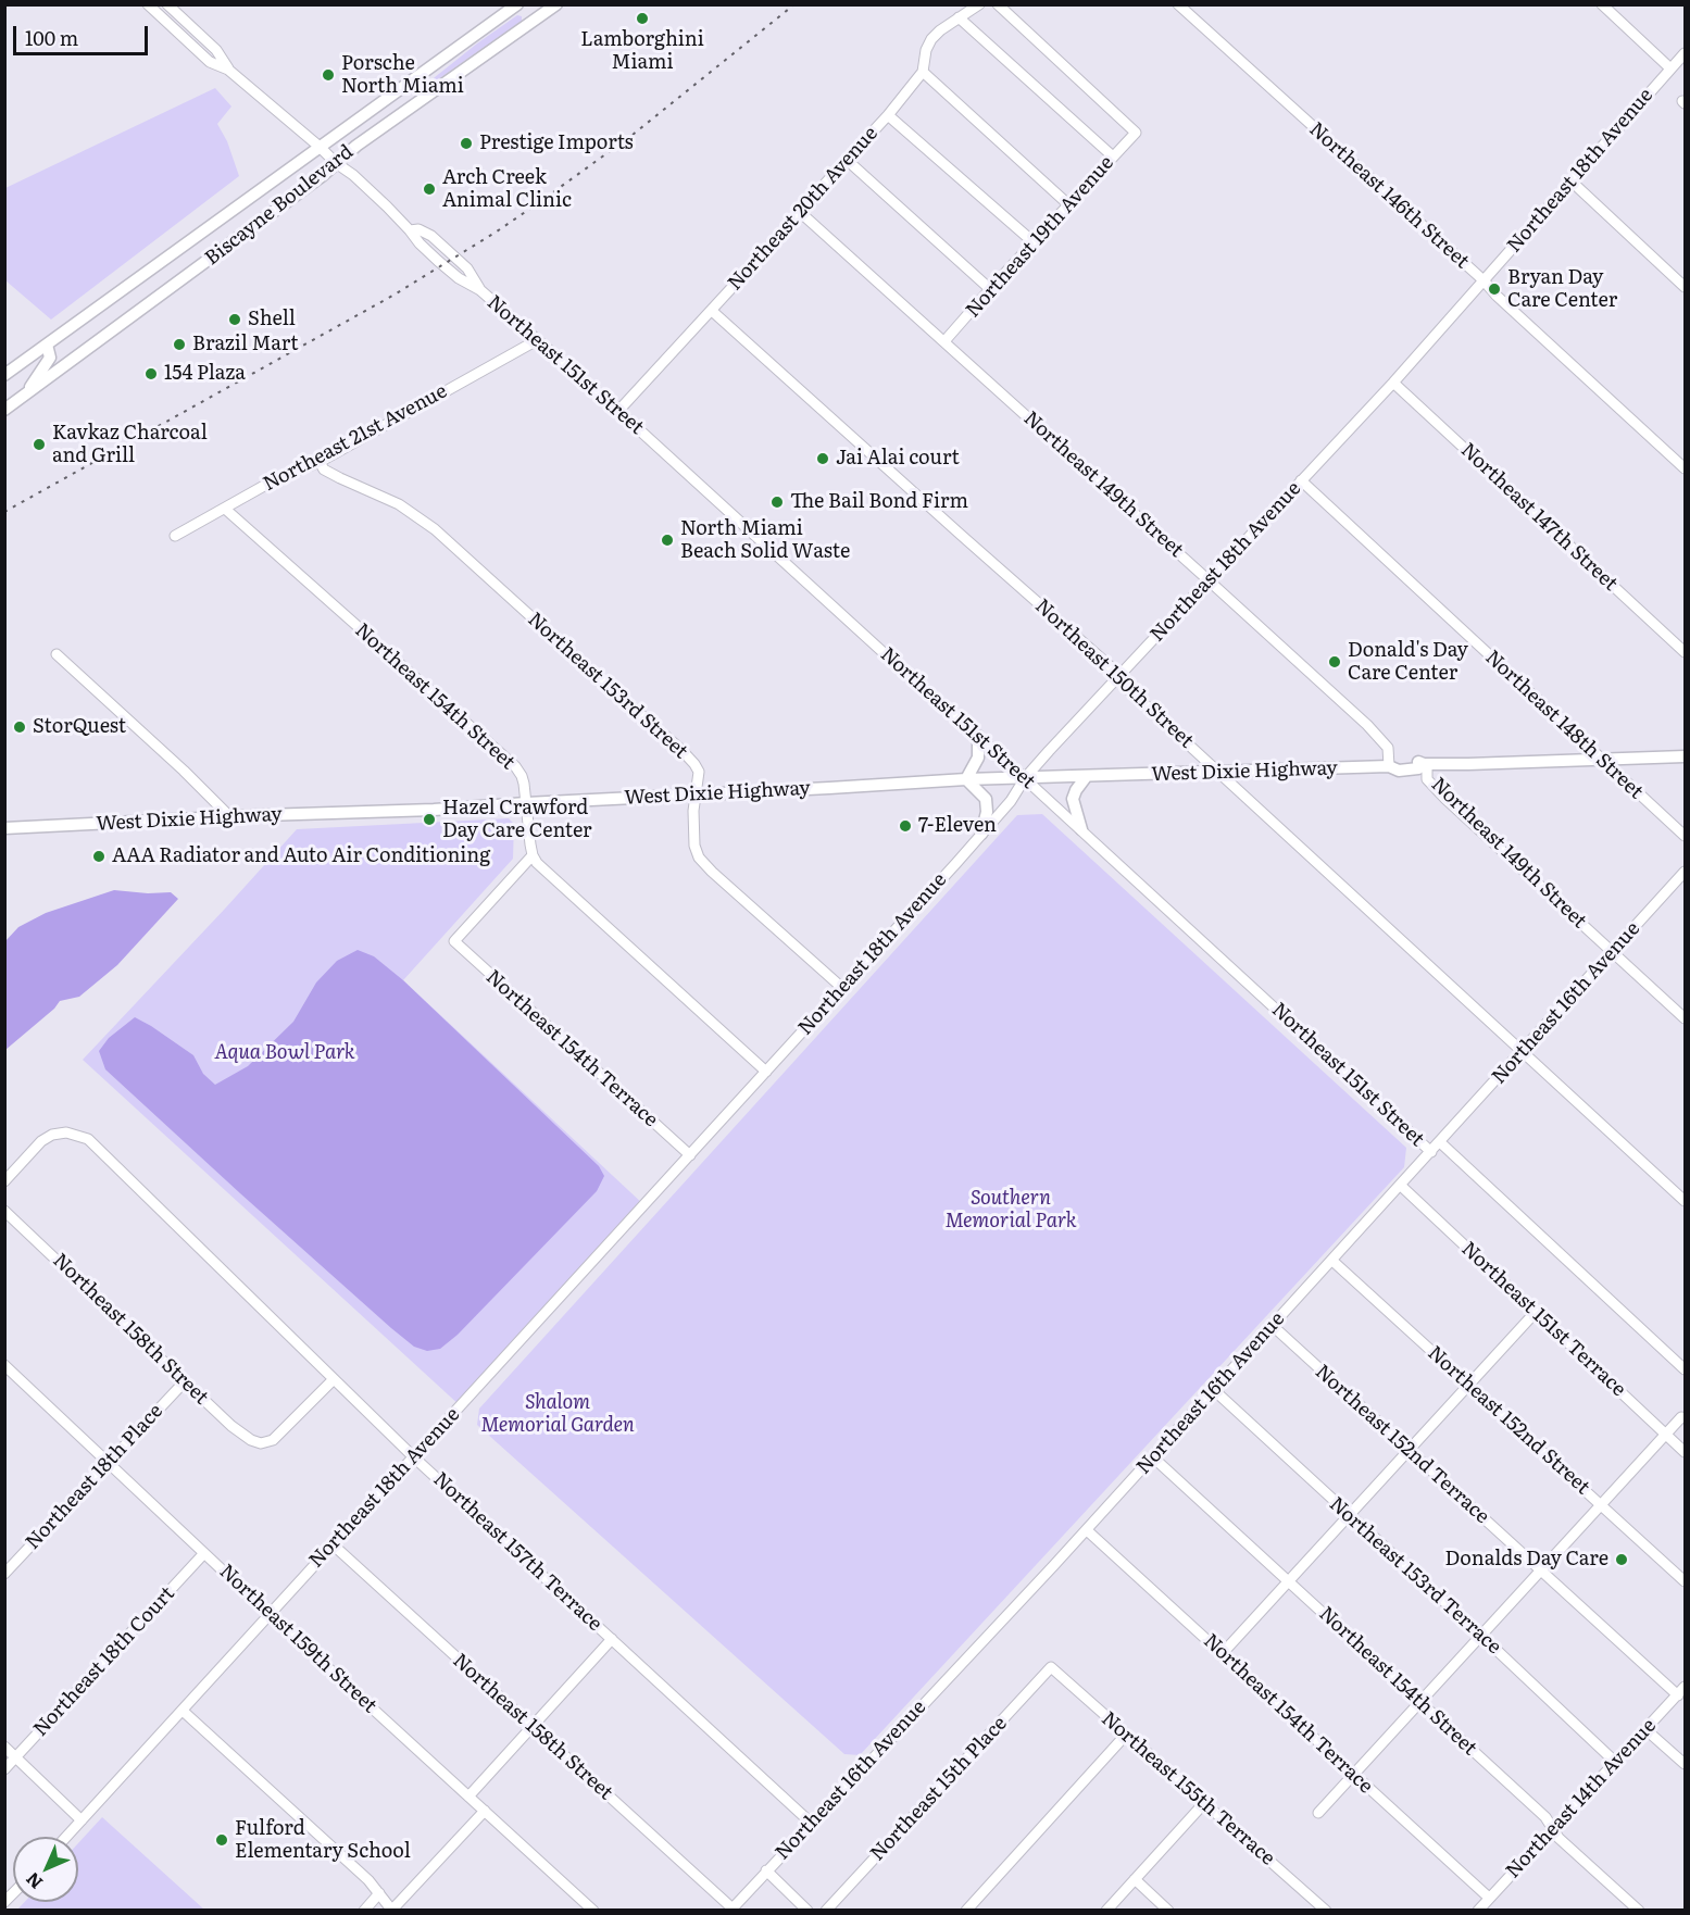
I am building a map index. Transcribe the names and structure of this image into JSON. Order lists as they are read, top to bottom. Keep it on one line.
{"streets":{"main road":["Biscayne Boulevard","West Dixie Highway"],"street":["Northeast 18th Avenue","Northeast 146th Street","Northeast 20th Avenue","Northeast 19th Avenue","Northeast 151st Street","Northeast 21st Avenue","Northeast 149th Street","Northeast 147th Street","Northeast 150th Street","Northeast 153rd Street","Northeast 154th Street","Northeast 148th Street","Northeast 16th Avenue","Northeast 154th Terrace","Northeast 151st Terrace","Northeast 158th Street","Northeast 152nd Street","Northeast 152nd Terrace","Northeast 18th Place","Northeast 157th Terrace","Northeast 153rd Terrace","Northeast 159th Street","Northeast 18th Court","Northeast 15th Place","Northeast 155th Terrace","Northeast 14th Avenue"]},"crossings":[["Northeast 18th Avenue","Northeast 146th Street"],["Northeast 18th Avenue","Northeast 151st Street"],["Northeast 18th Avenue","Northeast 149th Street"],["Northeast 18th Avenue","Northeast 147th Street"],["Northeast 18th Avenue","Northeast 150th Street"],["Northeast 18th Avenue","Northeast 153rd Street"],["Northeast 18th Avenue","Northeast 148th Street"],["Northeast 18th Avenue","West Dixie Highway"],["Northeast 18th Avenue","Northeast 154th Terrace"],["Northeast 18th Avenue","Northeast 158th Street"],["Northeast 18th Avenue","Northeast 157th Terrace"],["Northeast 18th Avenue","Northeast 159th Street"],["Biscayne Boulevard","Northeast 151st Street"],["Northeast 20th Avenue","Northeast 151st Street"],["Northeast 20th Avenue","Northeast 149th Street"],["Northeast 20th Avenue","Northeast 150th Street"],["Northeast 19th Avenue","Northeast 149th Street"],["Northeast 151st Street","Northeast 21st Avenue"],["Northeast 151st Street","West Dixie Highway"],["Northeast 151st Street","Northeast 16th Avenue"],["Northeast 21st Avenue","Northeast 153rd Street"],["Northeast 21st Avenue","Northeast 154th Street"],["Northeast 149th Street","West Dixie Highway"],["Northeast 149th Street","Northeast 16th Avenue"],["Northeast 150th Street","West Dixie Highway"],["Northeast 150th Street","Northeast 16th Avenue"],["Northeast 153rd Street","West Dixie Highway"],["Northeast 154th Street","West Dixie Highway"],["Northeast 154th Street","Northeast 16th Avenue"],["Northeast 154th Street","Northeast 154th Terrace"],["Northeast 154th Street","Northeast 14th Avenue"],["Northeast 148th Street","West Dixie Highway"],["Northeast 16th Avenue","Northeast 154th Terrace"],["Northeast 16th Avenue","Northeast 151st Terrace"],["Northeast 16th Avenue","Northeast 158th Street"],["Northeast 16th Avenue","Northeast 152nd Street"],["Northeast 16th Avenue","Northeast 152nd Terrace"],["Northeast 16th Avenue","Northeast 157th Terrace"],["Northeast 16th Avenue","Northeast 153rd Terrace"],["Northeast 154th Terrace","Northeast 14th Avenue"],["Northeast 158th Street","Northeast 18th Place"],["Northeast 158th Street","Northeast 157th Terrace"],["Northeast 152nd Terrace","Northeast 14th Avenue"],["Northeast 18th Place","Northeast 159th Street"],["Northeast 153rd Terrace","Northeast 14th Avenue"],["Northeast 159th Street","Northeast 18th Court"],["Northeast 15th Place","Northeast 155th Terrace"]],"parks":["Aqua Bowl Park","Southern Memorial Park","Shalom Memorial Garden"],"places":["Lamborghini Miami","Porsche North Miami","Prestige Imports","Arch Creek Animal Clinic","Bryan Day Care Center","Shell","Brazil Mart","154 Plaza","Kavkaz Charcoal and Grill","Jai Alai court","The Bail Bond Firm","North Miami Beach Solid Waste","Donald's Day Care Center","StorQuest","Hazel Crawford Day Care Center","7-Eleven","AAA Radiator and Auto Air Conditioning","Donalds Day Care","Fulford Elementary School"],"scale_bar":"100 m","north":"bottom left"}
